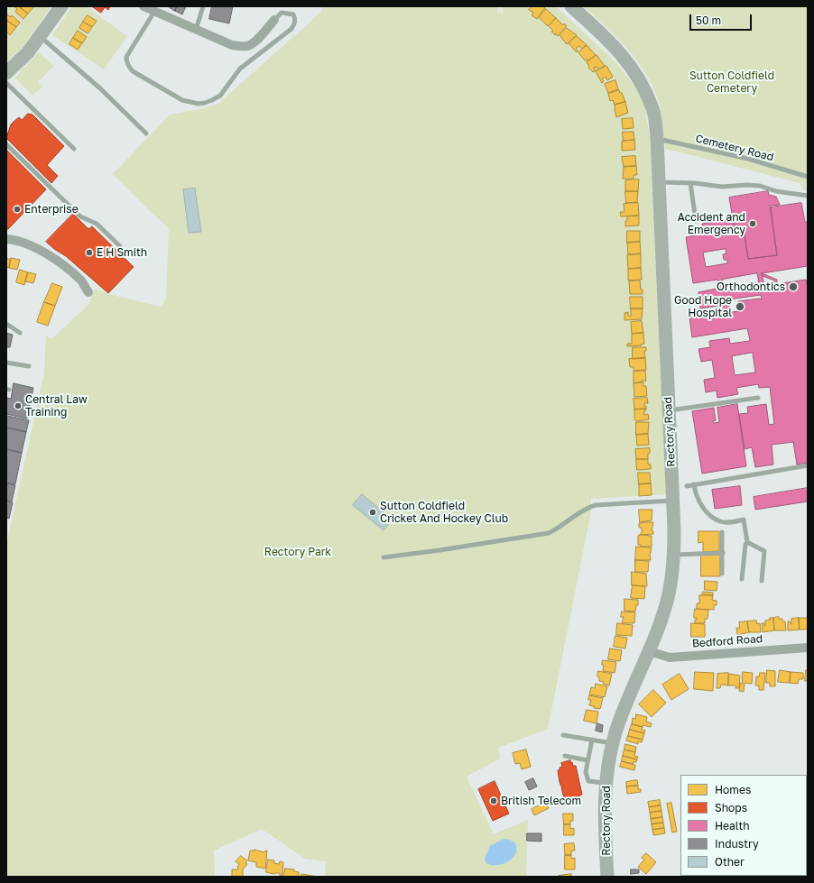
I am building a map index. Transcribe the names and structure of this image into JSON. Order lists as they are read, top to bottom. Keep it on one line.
{"streets":{"street":["Rectory Road","Bedford Road"],"lane":["Cemetery Road"]},"crossings":[["Cemetery Road","Rectory Road"],["Rectory Road","Bedford Road"]],"parks":["Sutton Coldfield Cemetery","Rectory Park"],"places":["Enterprise","Accident and Emergency","E H Smith","Orthodontics","Good Hope Hospital","Central Law Training","Sutton Coldfield Cricket And Hockey Club","British Telecom"],"legend":["Homes","Shops","Health","Industry","Other"],"scale_bar":"50 m"}
